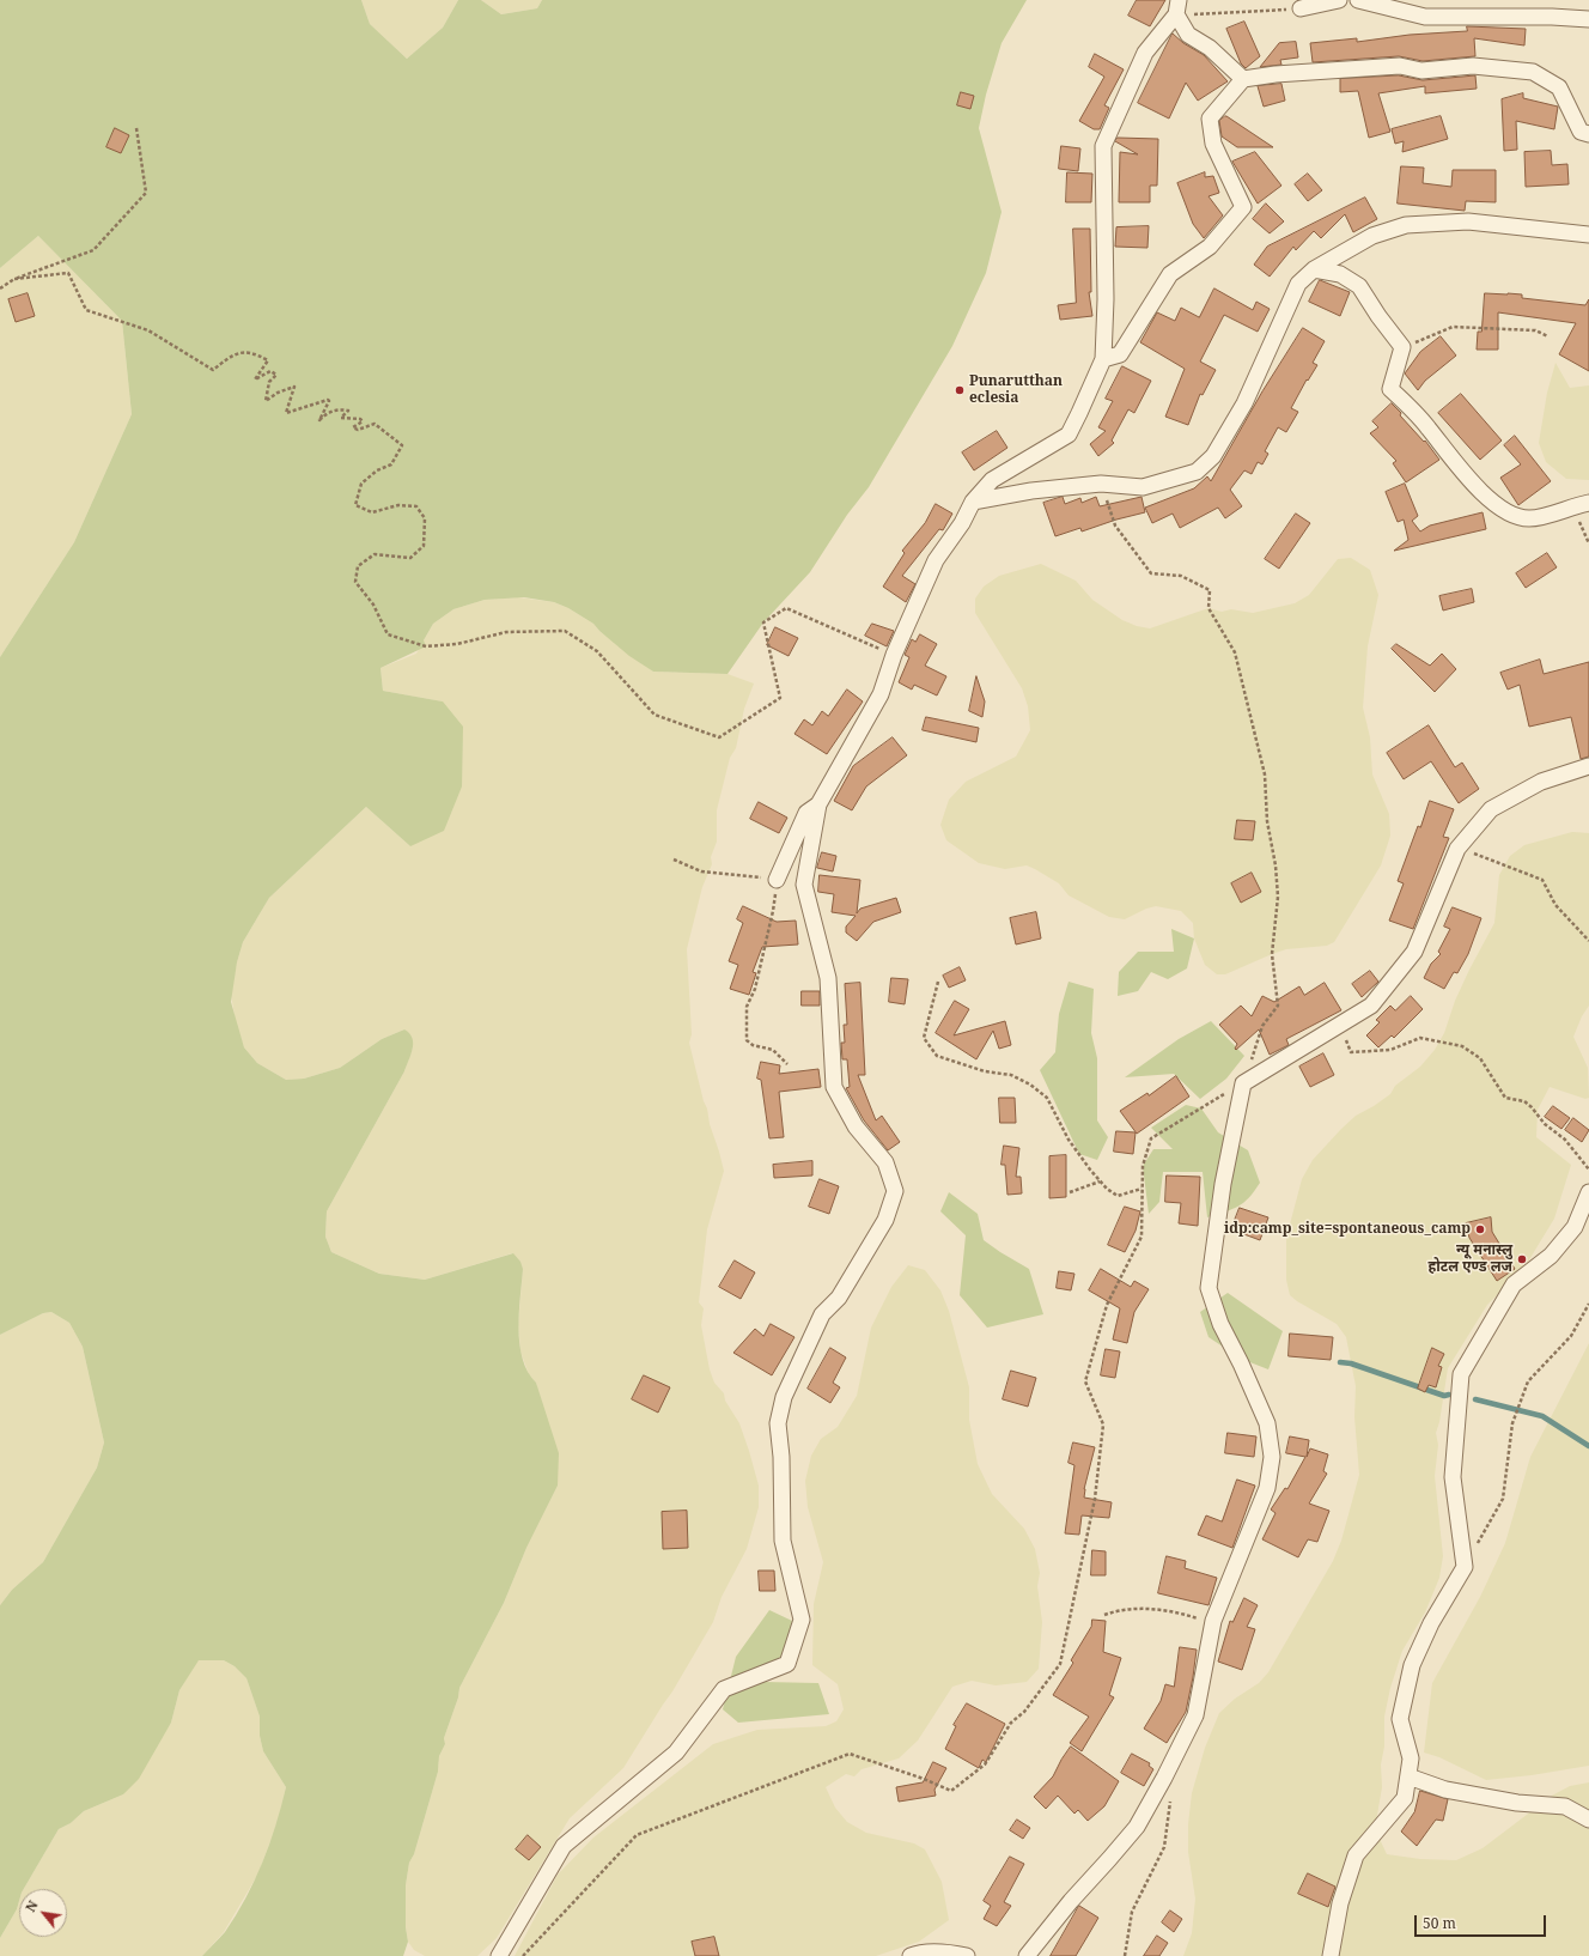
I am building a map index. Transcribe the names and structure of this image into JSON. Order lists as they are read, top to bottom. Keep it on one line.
{"places":["Punarutthan eclesia","idp:camp_site=spontaneous_camp","न्यू मनास्लु होटल एण्ड लज"],"scale_bar":"50 m","north":"top left"}
